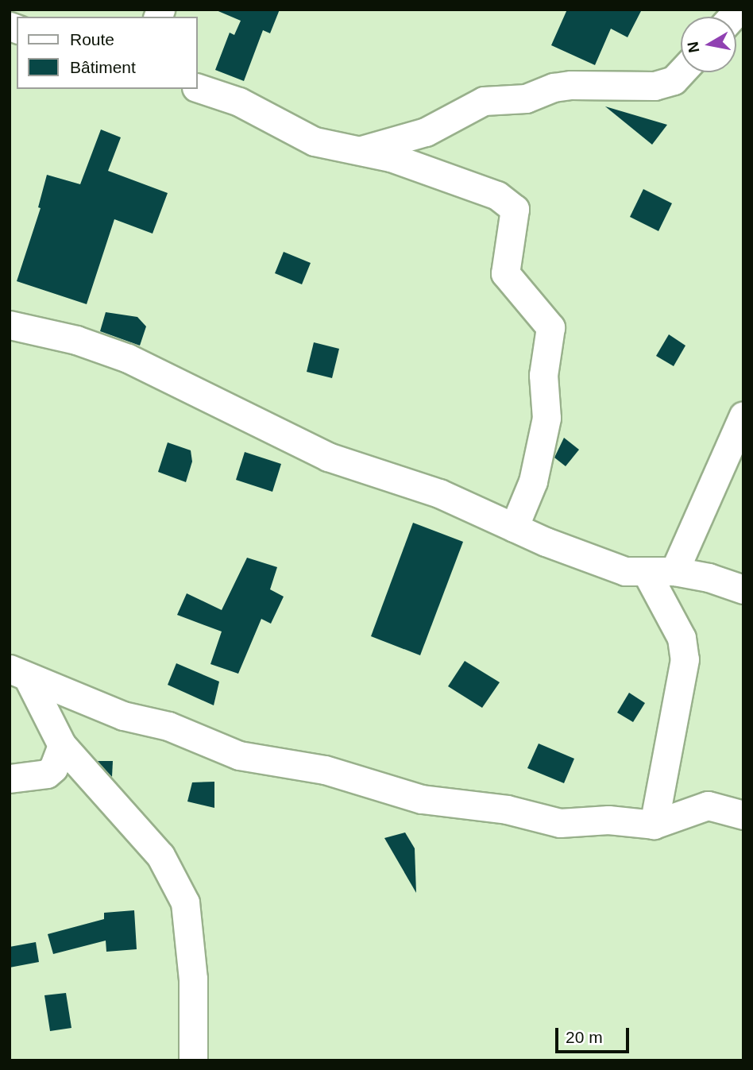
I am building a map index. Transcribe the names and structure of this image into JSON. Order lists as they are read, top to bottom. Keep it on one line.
{"legend":["Route","Bâtiment"],"scale_bar":"20 m","north":"left"}
